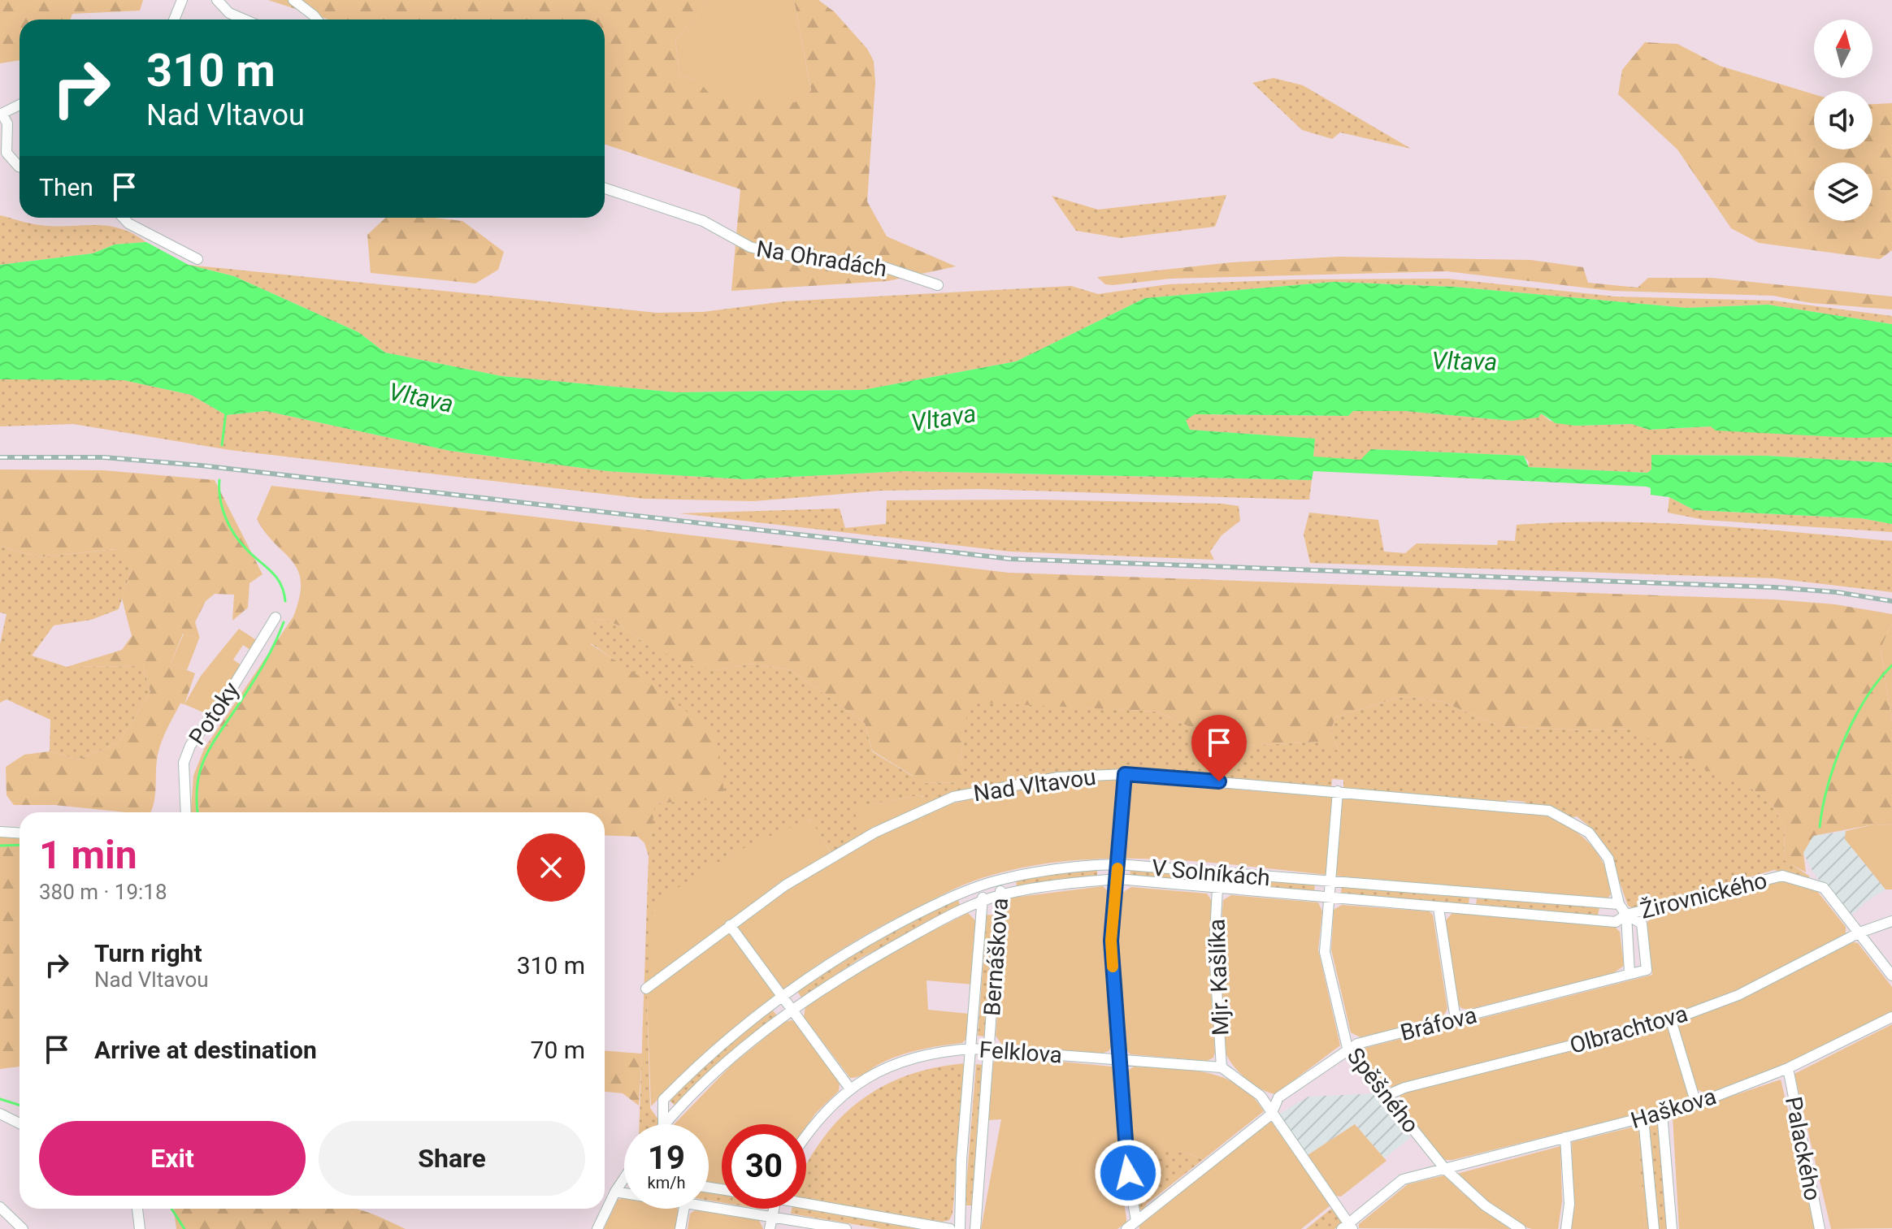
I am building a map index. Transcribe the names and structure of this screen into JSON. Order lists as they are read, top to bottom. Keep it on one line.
{"streets":{"street":["Na Ohradách","Potoky","Nad Vltavou","V Solníkách","Žirovnického","Bernáškova","Mjr. Kašlíka","Bráfova","Olbrachtova","Felklova","Spěšného","Haškova","Palackého"]},"crossings":[["Nad Vltavou","V Solníkách"],["Nad Vltavou","Spěšného"],["V Solníkách","Žirovnického"],["V Solníkách","Bernáškova"],["V Solníkách","Mjr. Kašlíka"],["V Solníkách","Spěšného"],["Žirovnického","Olbrachtova"],["Bernáškova","Felklova"],["Mjr. Kašlíka","Felklova"],["Bráfova","Spěšného"],["Olbrachtova","Spěšného"],["Spěšného","Haškova"],["Haškova","Palackého"]],"water":["Vltava"],"north":"top","page":{"turn":["310 m","Nad Vltavou"],"then":"Then","heading":["1 min","380 m · 19:18"],"list":[{"name":"Turn right","note":"Nad Vltavou","value":"310 m"},{"name":"Arrive at destination","value":"70 m"}],"buttons":["Exit","Share"],"speed":"19 km/h","limit":"30"}}
